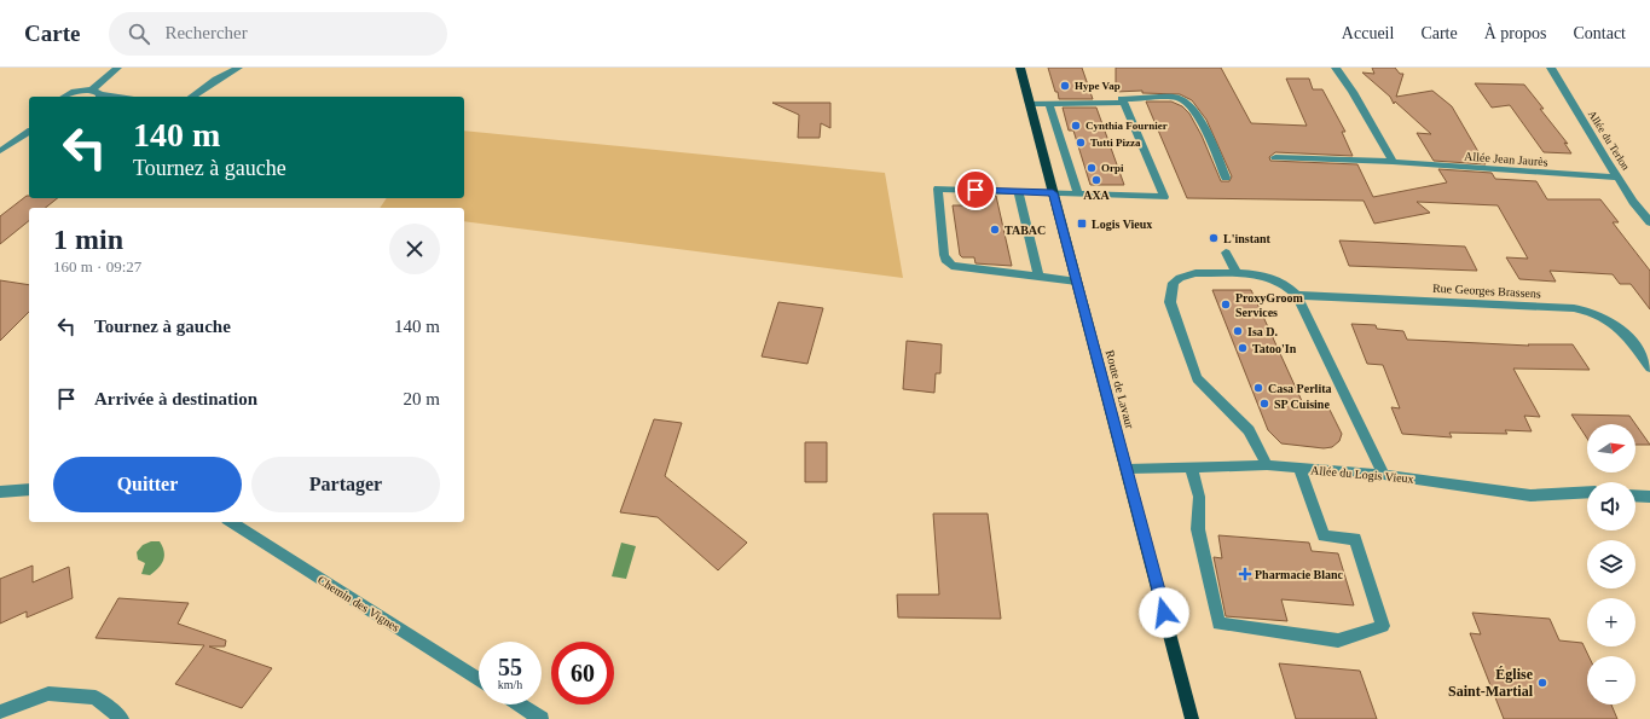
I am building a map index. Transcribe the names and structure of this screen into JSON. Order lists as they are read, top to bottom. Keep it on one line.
{"streets":{"main road":["Route de Lavaur"],"street":["Allée du Terlon","Allée Jean Jaurès","Rue Georges Brassens","Allée du Logis Vieux","Chemin des Vignes"]},"crossings":[["Allée du Terlon","Allée Jean Jaurès"],["Route de Lavaur","Allée du Logis Vieux"]],"places":{"other":["Hype Vap","Cynthia Fournier","Tutti Pizza","Orpi","AXA","TABAC","L'instant","ProxyGroom Services","Isa D.","Tatoo'In","Casa Perlita","SP Cuisine","Église Saint-Martial"],"transit":["Logis Vieux"],"health":["Pharmacie Blanc"]},"north":"right","page":{"header":"Carte","search":"Rechercher","nav":["Accueil","Carte","À propos","Contact"],"turn":["140 m","Tournez à gauche"],"heading":["1 min","160 m · 09:27"],"list":[{"name":"Tournez à gauche","value":"140 m"},{"name":"Arrivée à destination","value":"20 m"}],"map_buttons":["+","−"],"buttons":["Quitter","Partager"],"speed":"55 km/h","limit":"60"}}
